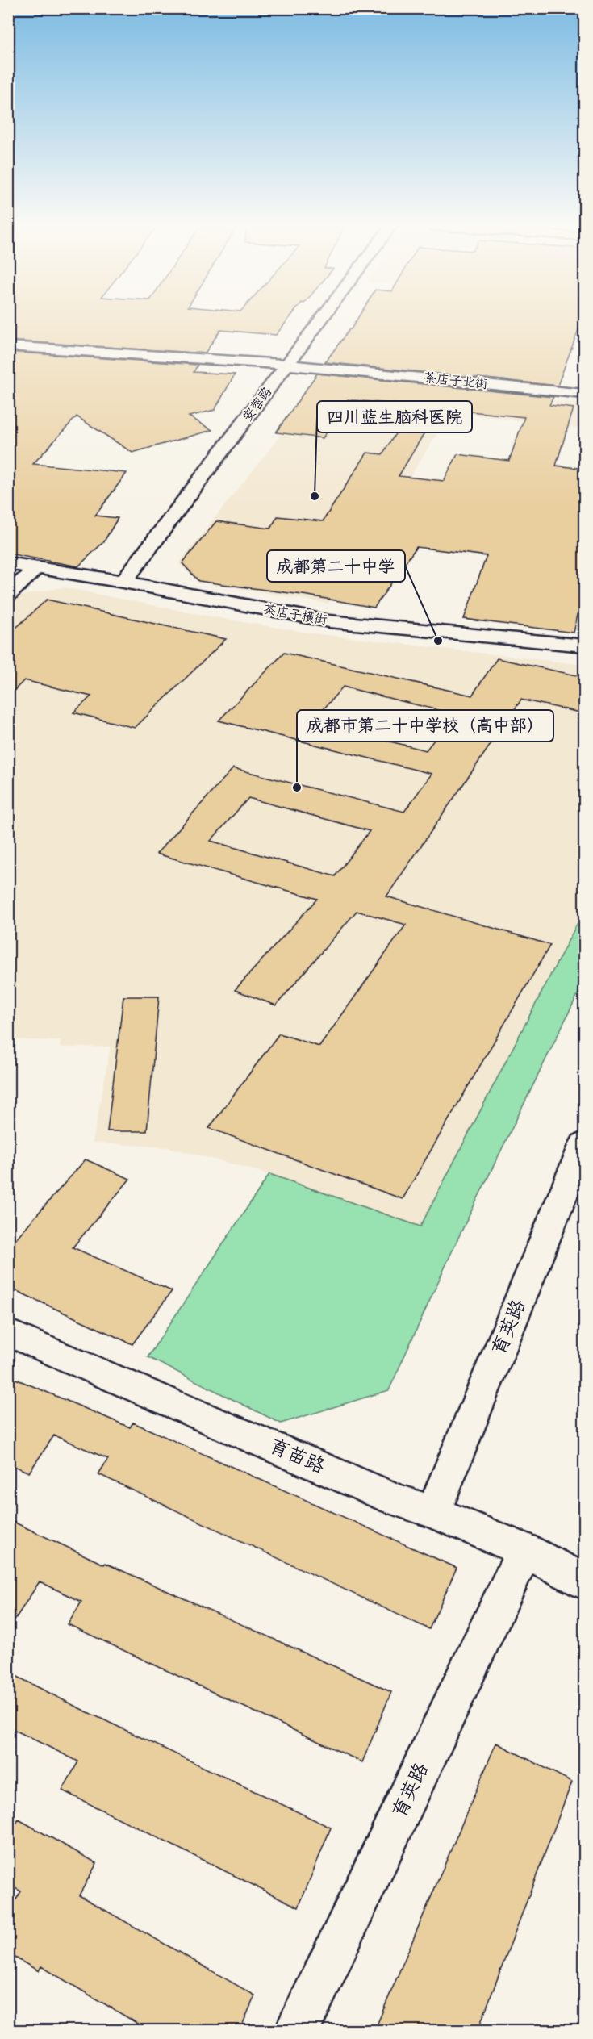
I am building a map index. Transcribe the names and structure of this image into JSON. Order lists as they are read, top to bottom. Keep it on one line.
{"streets":{"street":["茶店子北街","安蓉路","茶店子横街","育英路","育苗路"]},"crossings":[["茶店子北街","安蓉路"],["安蓉路","茶店子横街"],["育英路","育苗路"]],"places":["四川蓝生脑科医院","成都第二十中学","成都市第二十中学校（高中部）"]}
